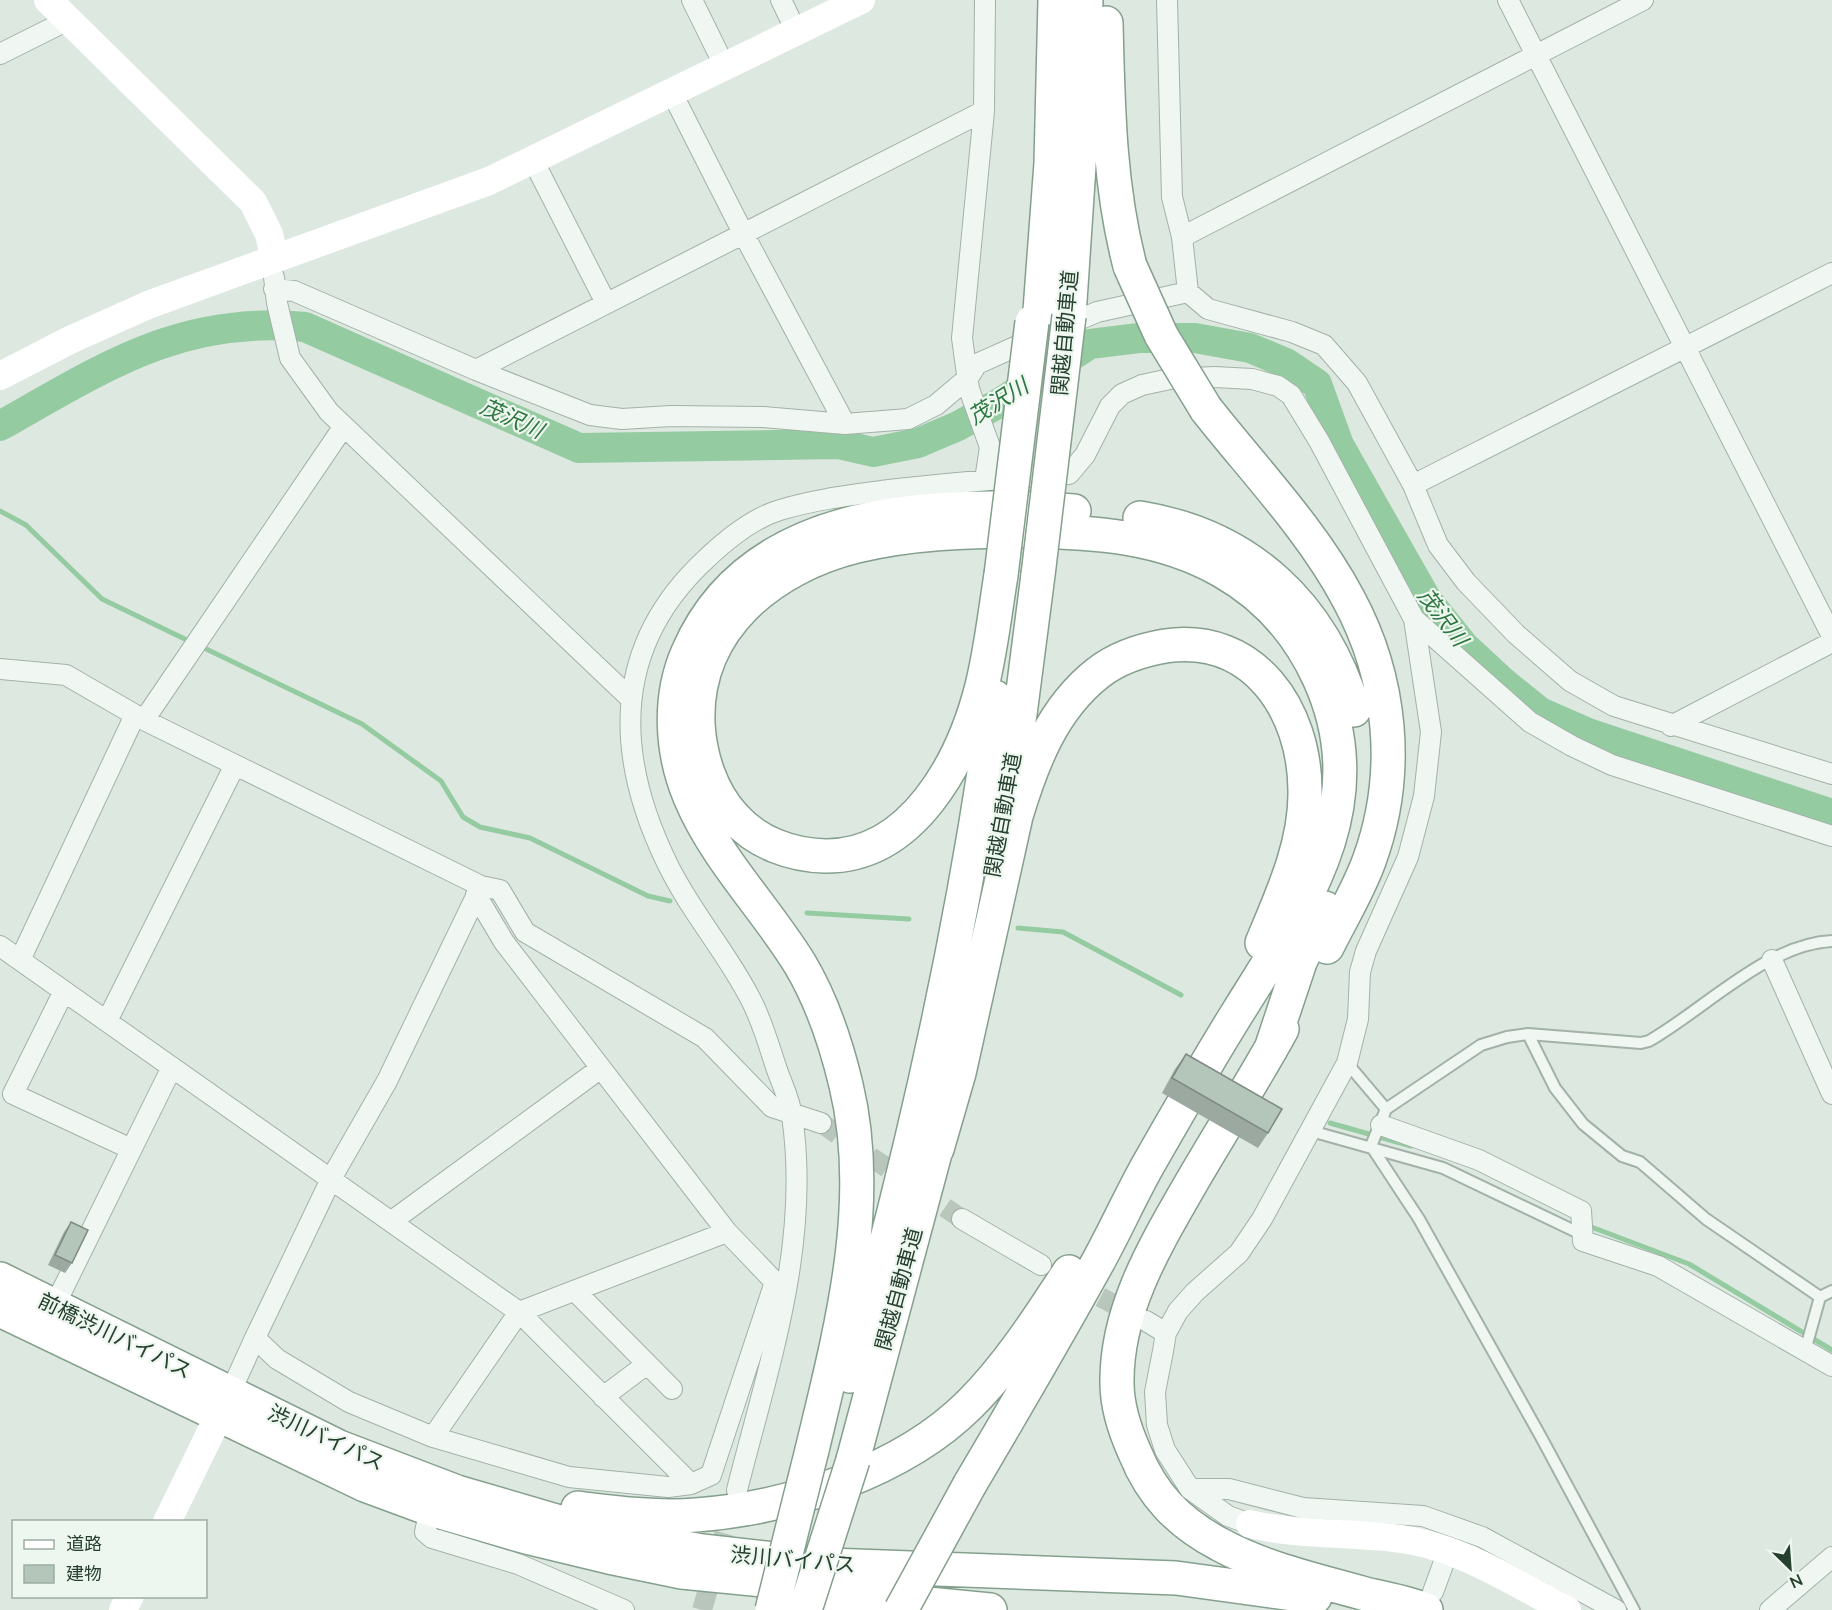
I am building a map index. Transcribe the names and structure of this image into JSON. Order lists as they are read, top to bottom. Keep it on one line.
{"streets":{"highway":["関越自動車道","前橋渋川バイパス","渋川バイパス"]},"crossings":[["前橋渋川バイパス","渋川バイパス"]],"water":["茂沢川"],"legend":["道路","建物"],"north":"bottom right"}
